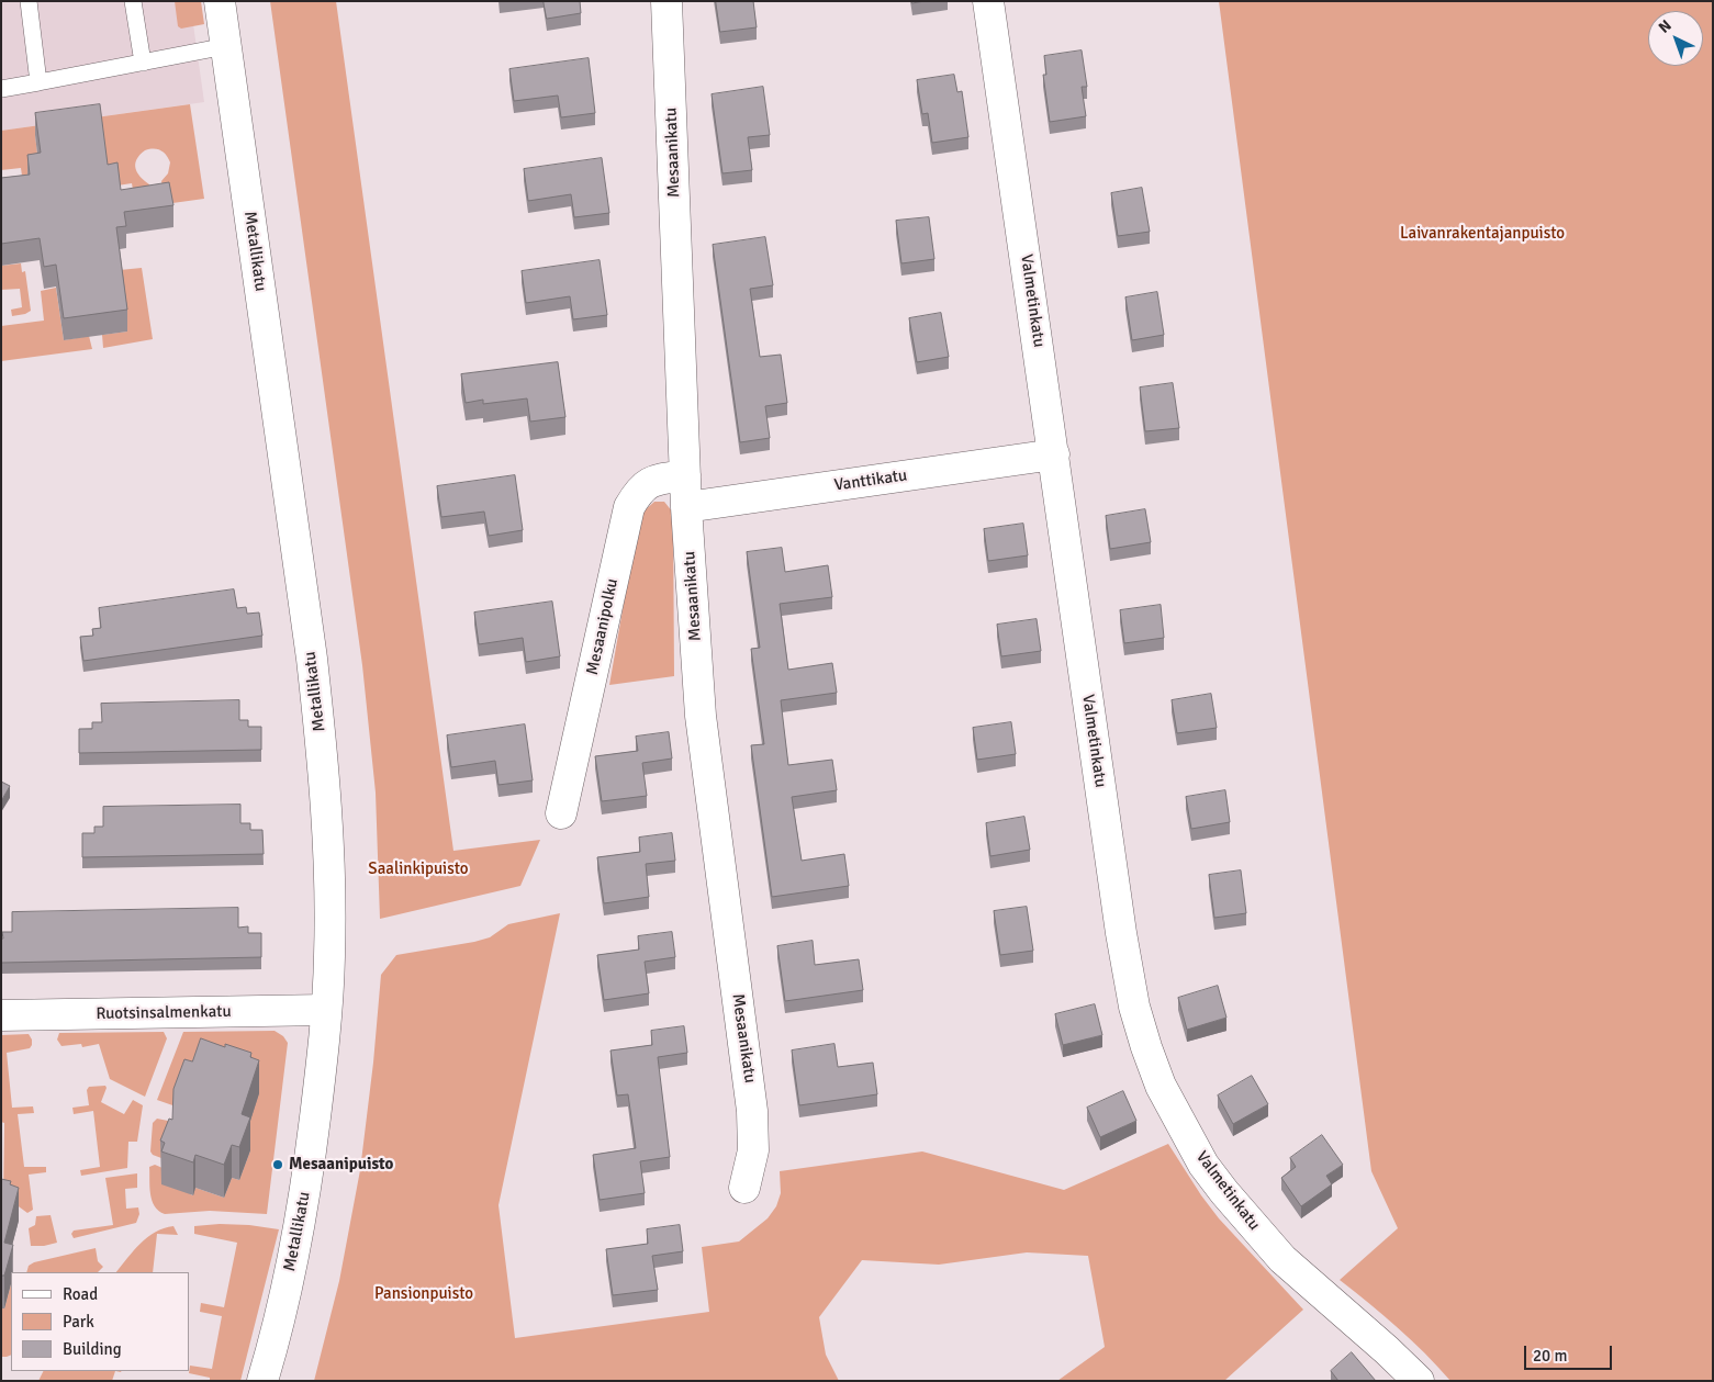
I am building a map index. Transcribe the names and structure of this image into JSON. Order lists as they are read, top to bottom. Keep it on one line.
{"streets":{"street":["Mesaanikatu","Metallikatu","Valmetinkatu","Vanttikatu","Mesaanipolku","Ruotsinsalmenkatu"]},"crossings":[["Mesaanikatu","Vanttikatu"],["Mesaanikatu","Mesaanipolku"],["Metallikatu","Ruotsinsalmenkatu"],["Valmetinkatu","Vanttikatu"]],"parks":["Laivanrakentajanpuisto","Saalinkipuisto","Pansionpuisto"],"places":["Mesaanipuisto"],"legend":["Road","Park","Building"],"scale_bar":"20 m","north":"top left"}
